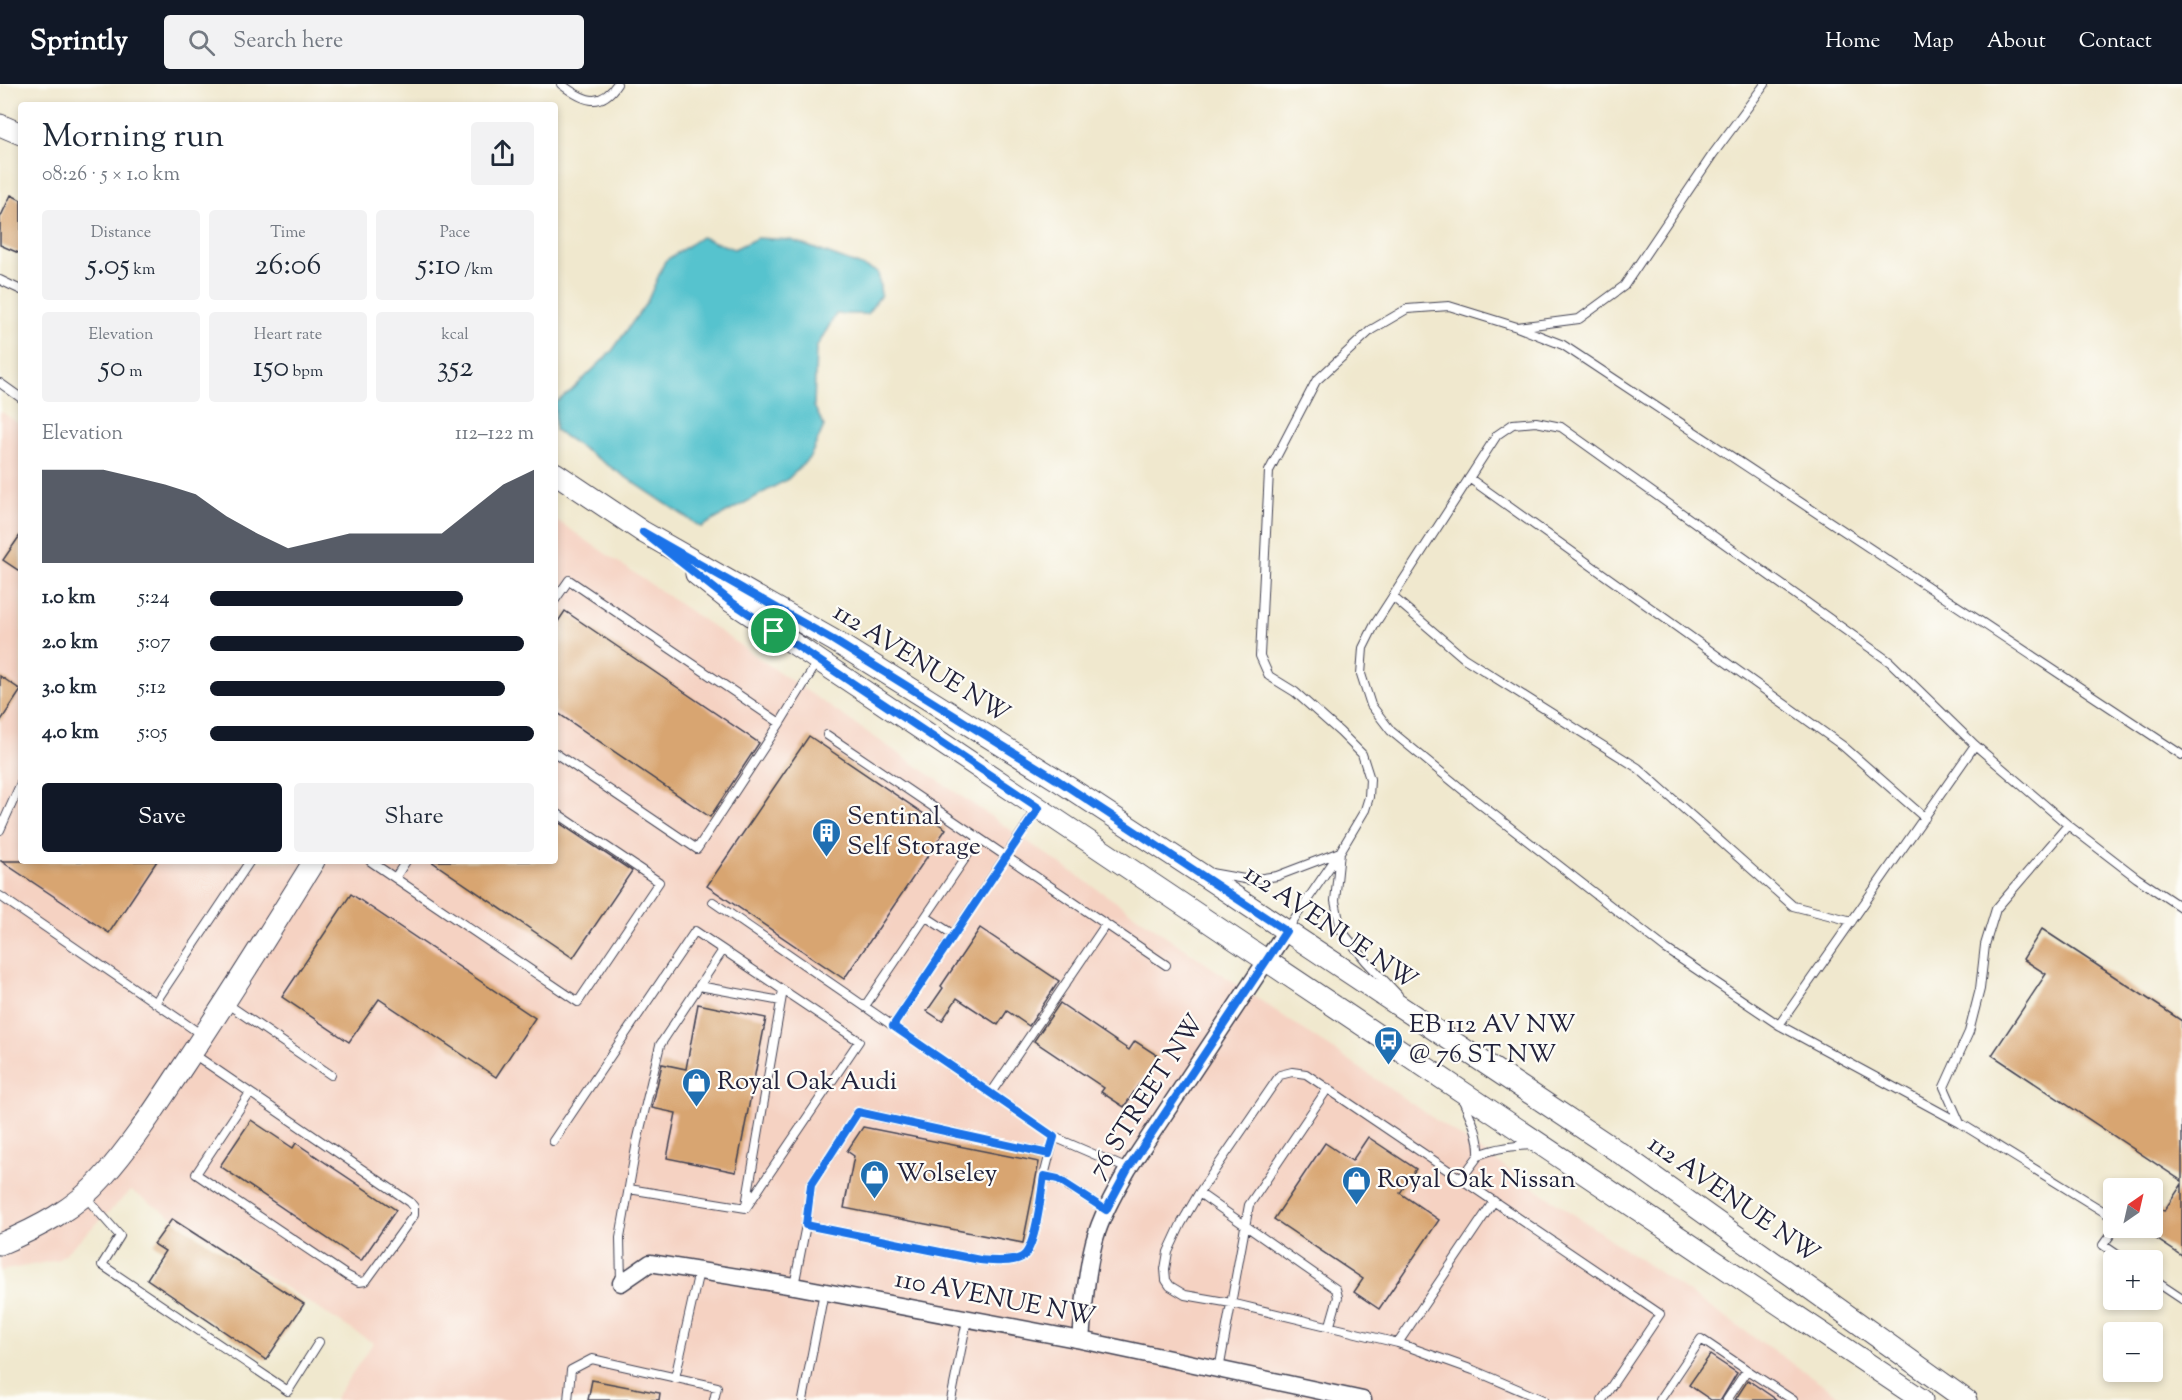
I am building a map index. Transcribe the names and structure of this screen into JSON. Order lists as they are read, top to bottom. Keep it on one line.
{"streets":{"street":["112 AVENUE NW","76 STREET NW","110 AVENUE NW"]},"crossings":[["112 AVENUE NW","76 STREET NW"],["76 STREET NW","110 AVENUE NW"]],"places":{"building":["Sentinal Self Storage"],"bus stop":["EB 112 AV NW @ 76 ST NW"],"shop":["Royal Oak Audi","Wolseley","Royal Oak Nissan"]},"north":"top right","page":{"header":"Sprintly","search":"Search here","nav":["Home","Map","About","Contact"],"heading":["Morning run","08:26 · 5 × 1.0 km"],"stats":[["Distance","5.05 km"],["Time","26:06"],["Pace","5:10 /km"],["Elevation","50 m"],["Heart rate","150 bpm"],["kcal","352"]],"chart":["Elevation","112–122 m"],"list":[{"name":"1.0 km","note":"5:24"},{"name":"2.0 km","note":"5:07"},{"name":"3.0 km","note":"5:12"},{"name":"4.0 km","note":"5:05"}],"buttons":["Save","Share"],"map_buttons":["+","−"]}}
